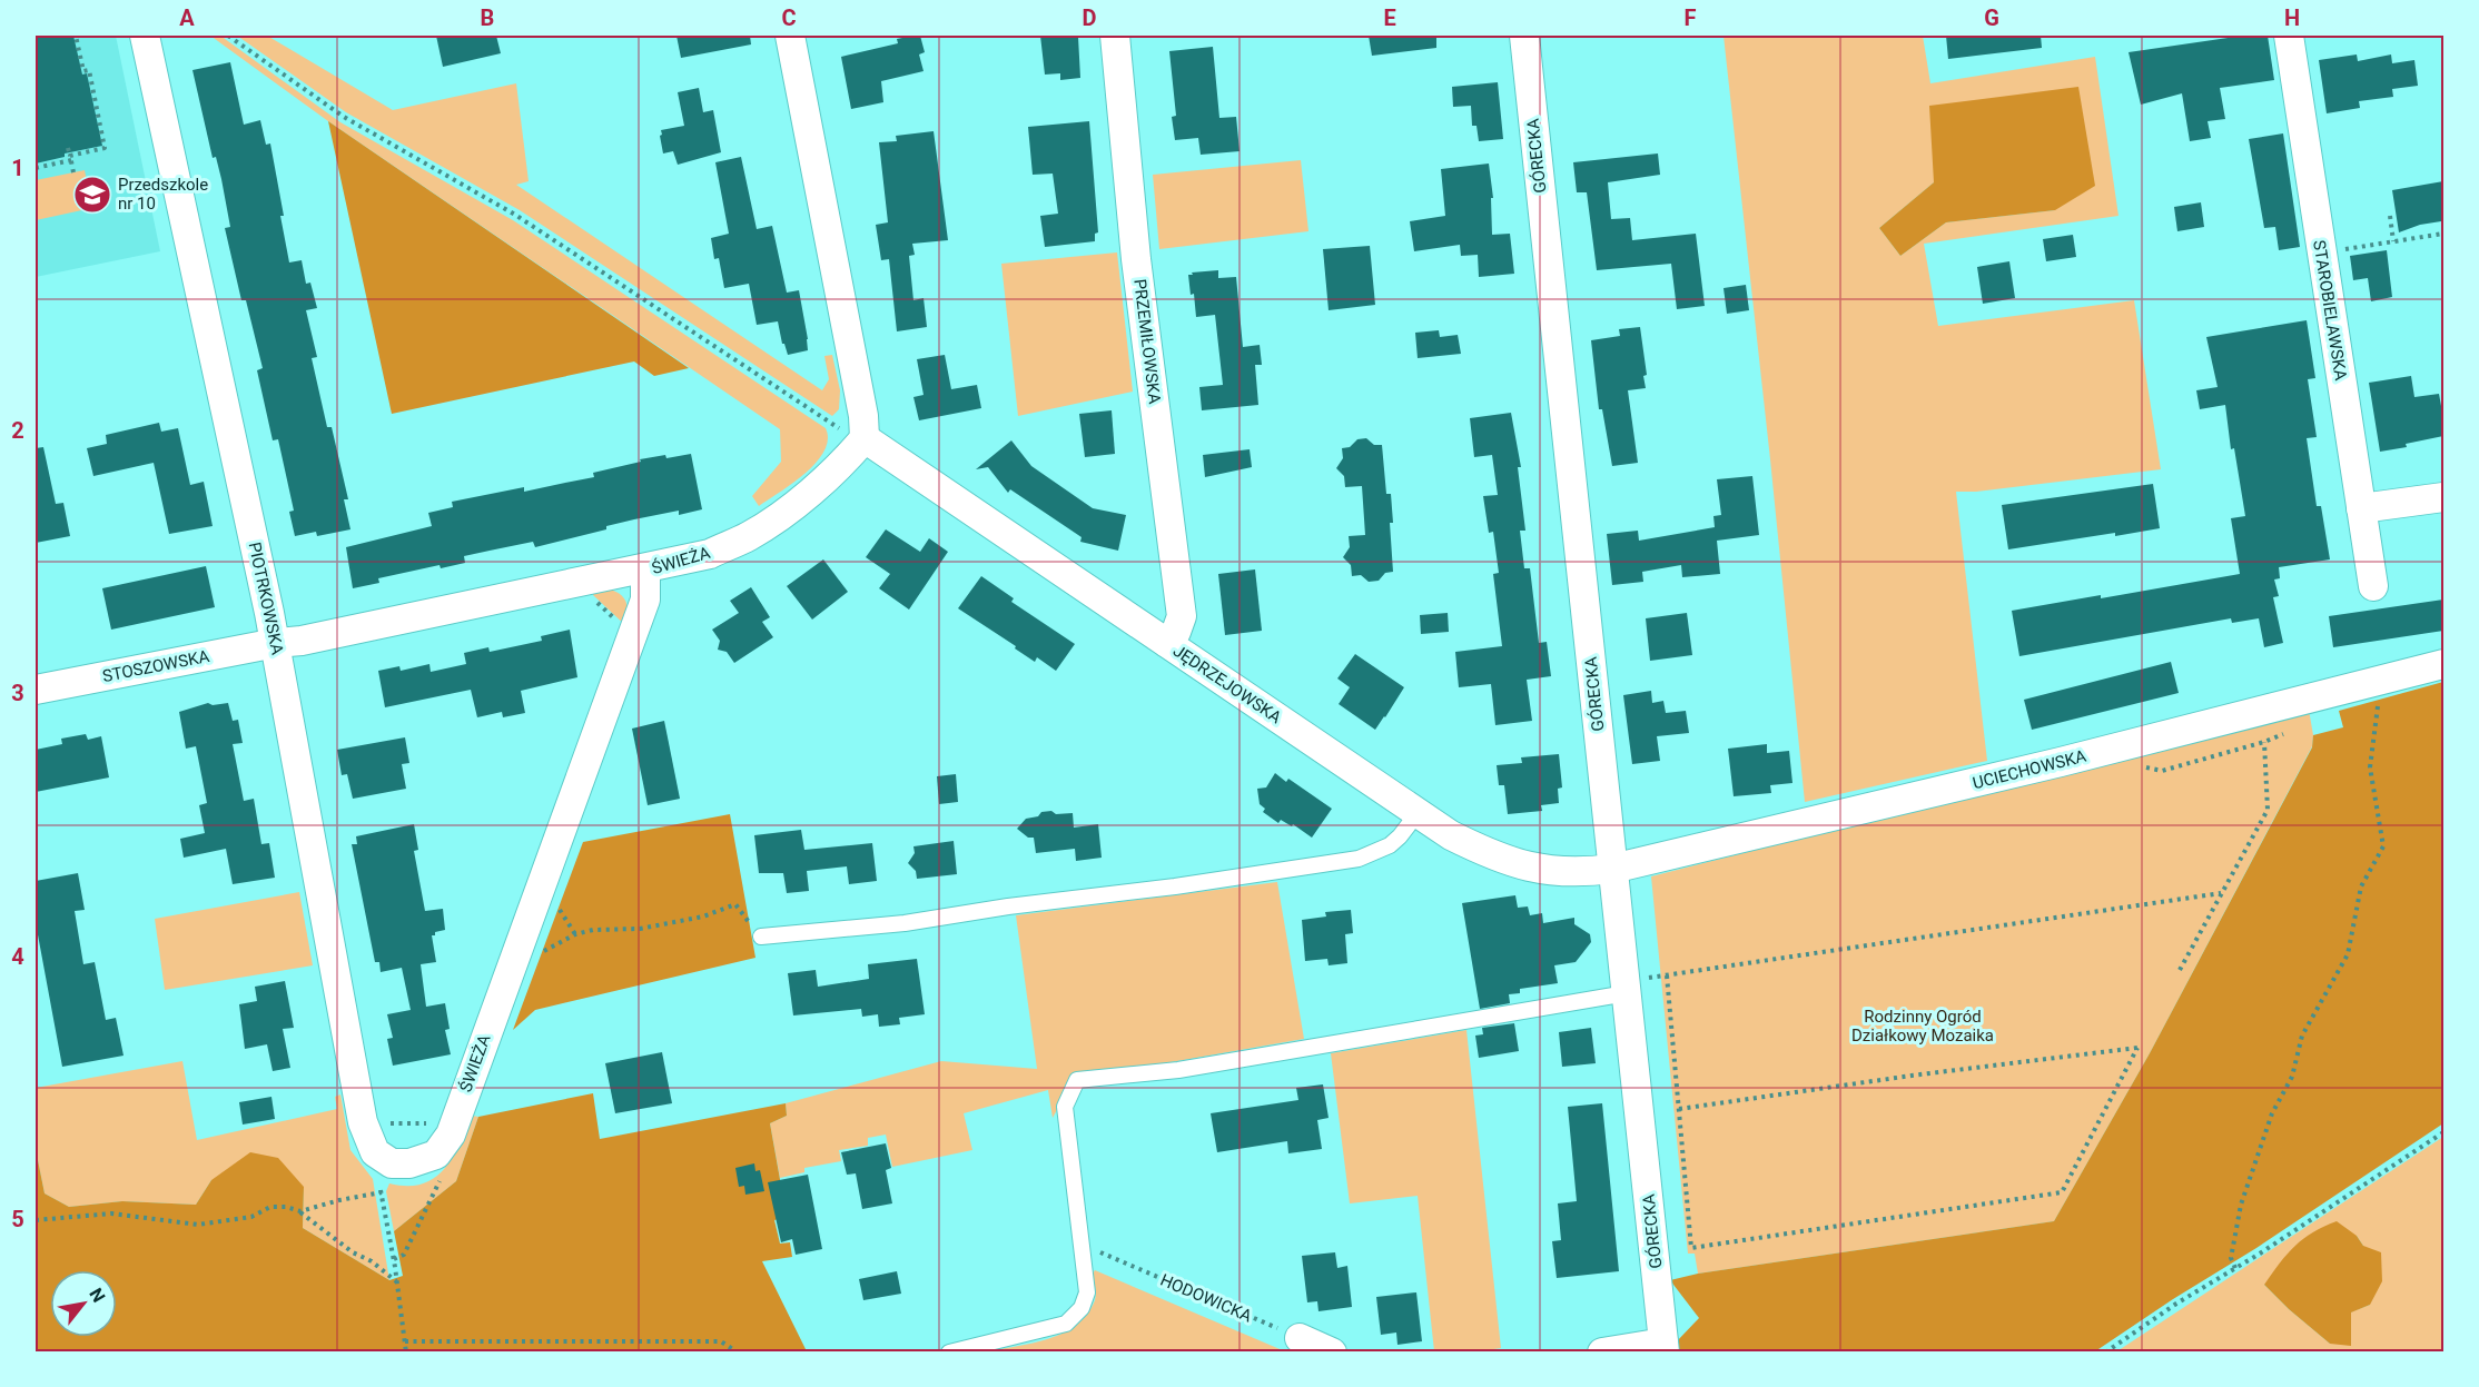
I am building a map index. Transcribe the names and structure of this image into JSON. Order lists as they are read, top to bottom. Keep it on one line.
{"streets":{"street":["GÓRECKA","STAROBIELAWSKA","PRZEMIŁOWSKA","ŚWIEŻA","PIOTRKOWSKA","STOSZOWSKA","JĘDRZEJOWSKA","UCIECHOWSKA"],"path":["HODOWICKA"]},"crossings":[["GÓRECKA","JĘDRZEJOWSKA"],["GÓRECKA","UCIECHOWSKA"],["PRZEMIŁOWSKA","JĘDRZEJOWSKA"],["ŚWIEŻA","STOSZOWSKA"],["ŚWIEŻA","JĘDRZEJOWSKA"],["PIOTRKOWSKA","STOSZOWSKA"],["JĘDRZEJOWSKA","UCIECHOWSKA"]],"parks":["Rodzinny Ogród Działkowy Mozaika"],"places":{"school or university":["Przedszkole nr 10"]},"north":"top right","grid":{"columns":["A","B","C","D","E","F","G","H"],"rows":["1","2","3","4","5"]}}
